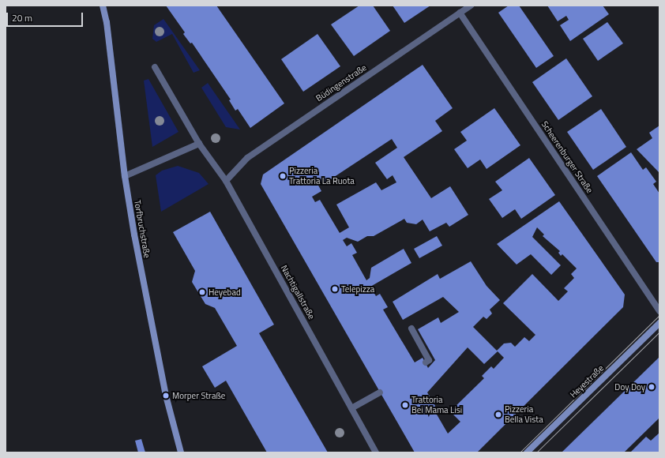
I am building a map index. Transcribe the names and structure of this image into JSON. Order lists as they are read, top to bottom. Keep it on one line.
{"streets":{"main road":["Torfbruchstraße","Heyestraße"],"street":["Büdingenstraße","Scheerenburger Straße","Nachtigallstraße"]},"crossings":[["Büdingenstraße","Scheerenburger Straße"],["Büdingenstraße","Nachtigallstraße"]],"places":["Pizzeria Trattoria La Ruota","Telepizza","Heyebad","Doy Doy","Morper Straße","Trattoria Bei Mama Lisi","Pizzeria Bella Vista"],"scale_bar":"20 m"}
